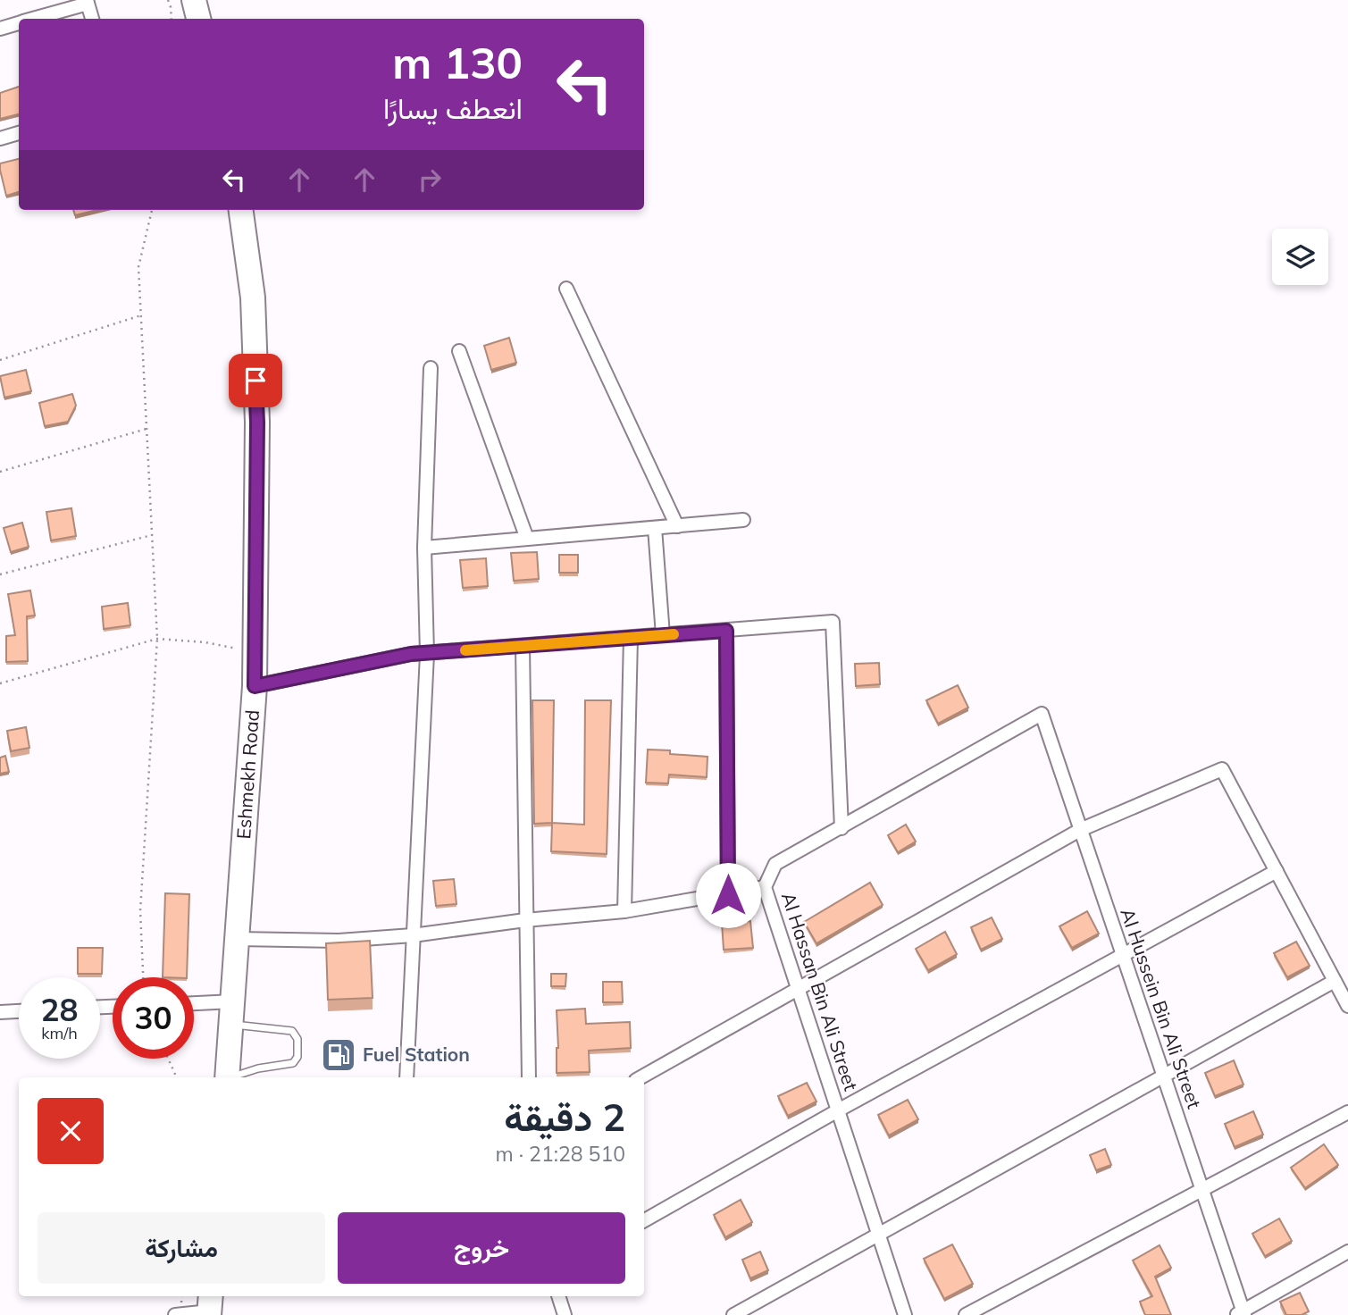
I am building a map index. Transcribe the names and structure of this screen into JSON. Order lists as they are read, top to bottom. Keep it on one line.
{"streets":{"highway":["Eshmekh Road"],"street":["Al Hassan Bin Ali Street","Al Hussein Bin Ali Street"]},"crossings":[["Al Hassan Bin Ali Street","Al Hussein Bin Ali Street"]],"places":{"fuel station":["Fuel Station"]},"page":{"turn":["130 m","انعطف يسارًا"],"speed":"28 km/h","limit":"30","heading":["2 دقيقة","510 m · 21:28"],"buttons":["خروج","مشاركة"]}}
